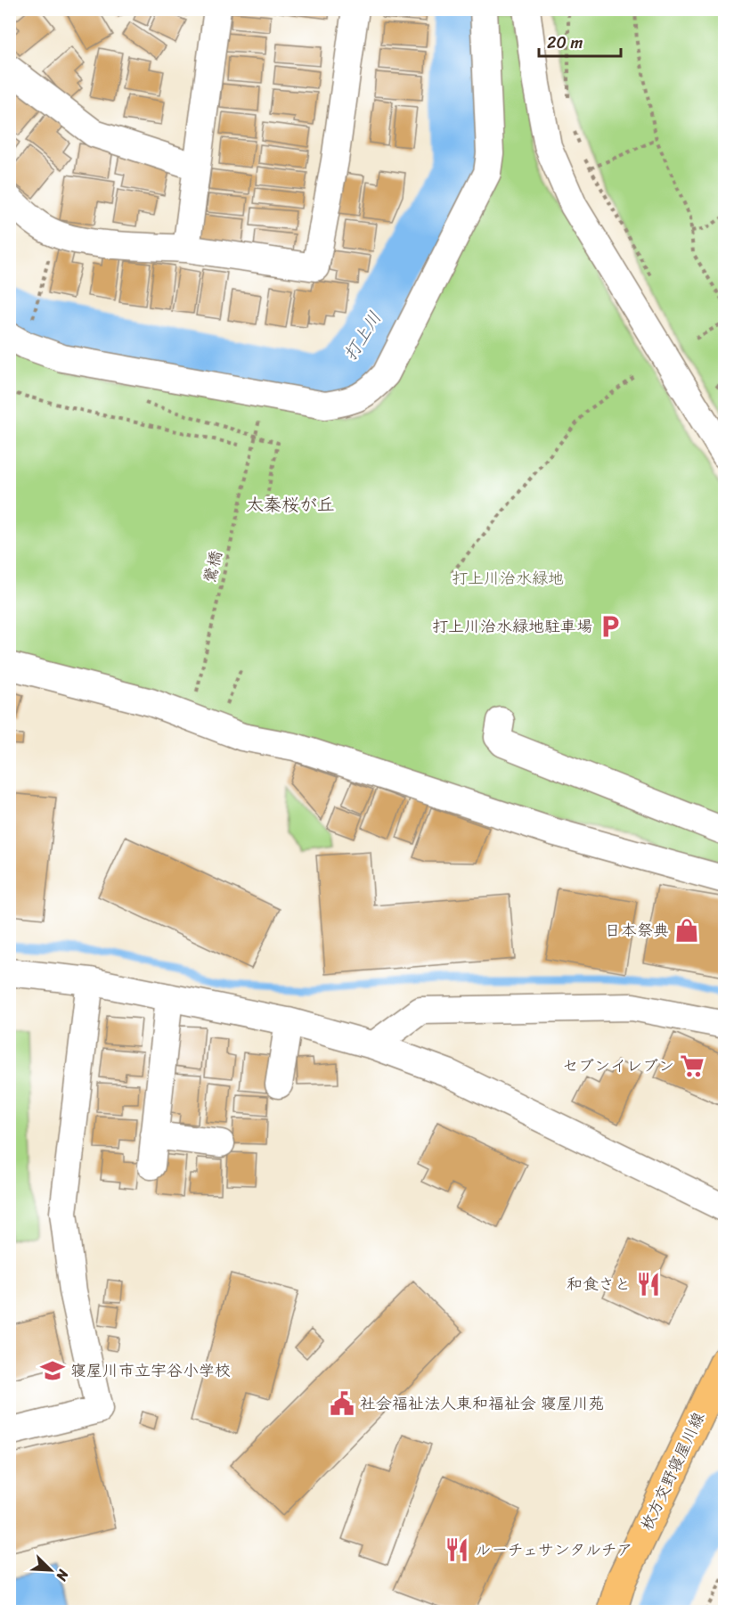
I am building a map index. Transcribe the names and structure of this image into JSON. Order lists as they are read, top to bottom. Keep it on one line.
{"streets":{"main road":["枚方交野寝屋川線"],"path":["鶯橋"]},"districts":["太秦桜が丘"],"water":["打上川"],"parks":["打上川治水緑地"],"places":{"parking":["打上川治水緑地駐車場"],"shop":["日本祭典"],"supermarket":["セブンイレブン"],"restaurant":["和食さと","ルーチェサンタルチア"],"school or university":["寝屋川市立宇谷小学校"],"public building":["社会福祉法人東和福祉会 寝屋川苑"]},"scale_bar":"20 m","north":"bottom right"}
